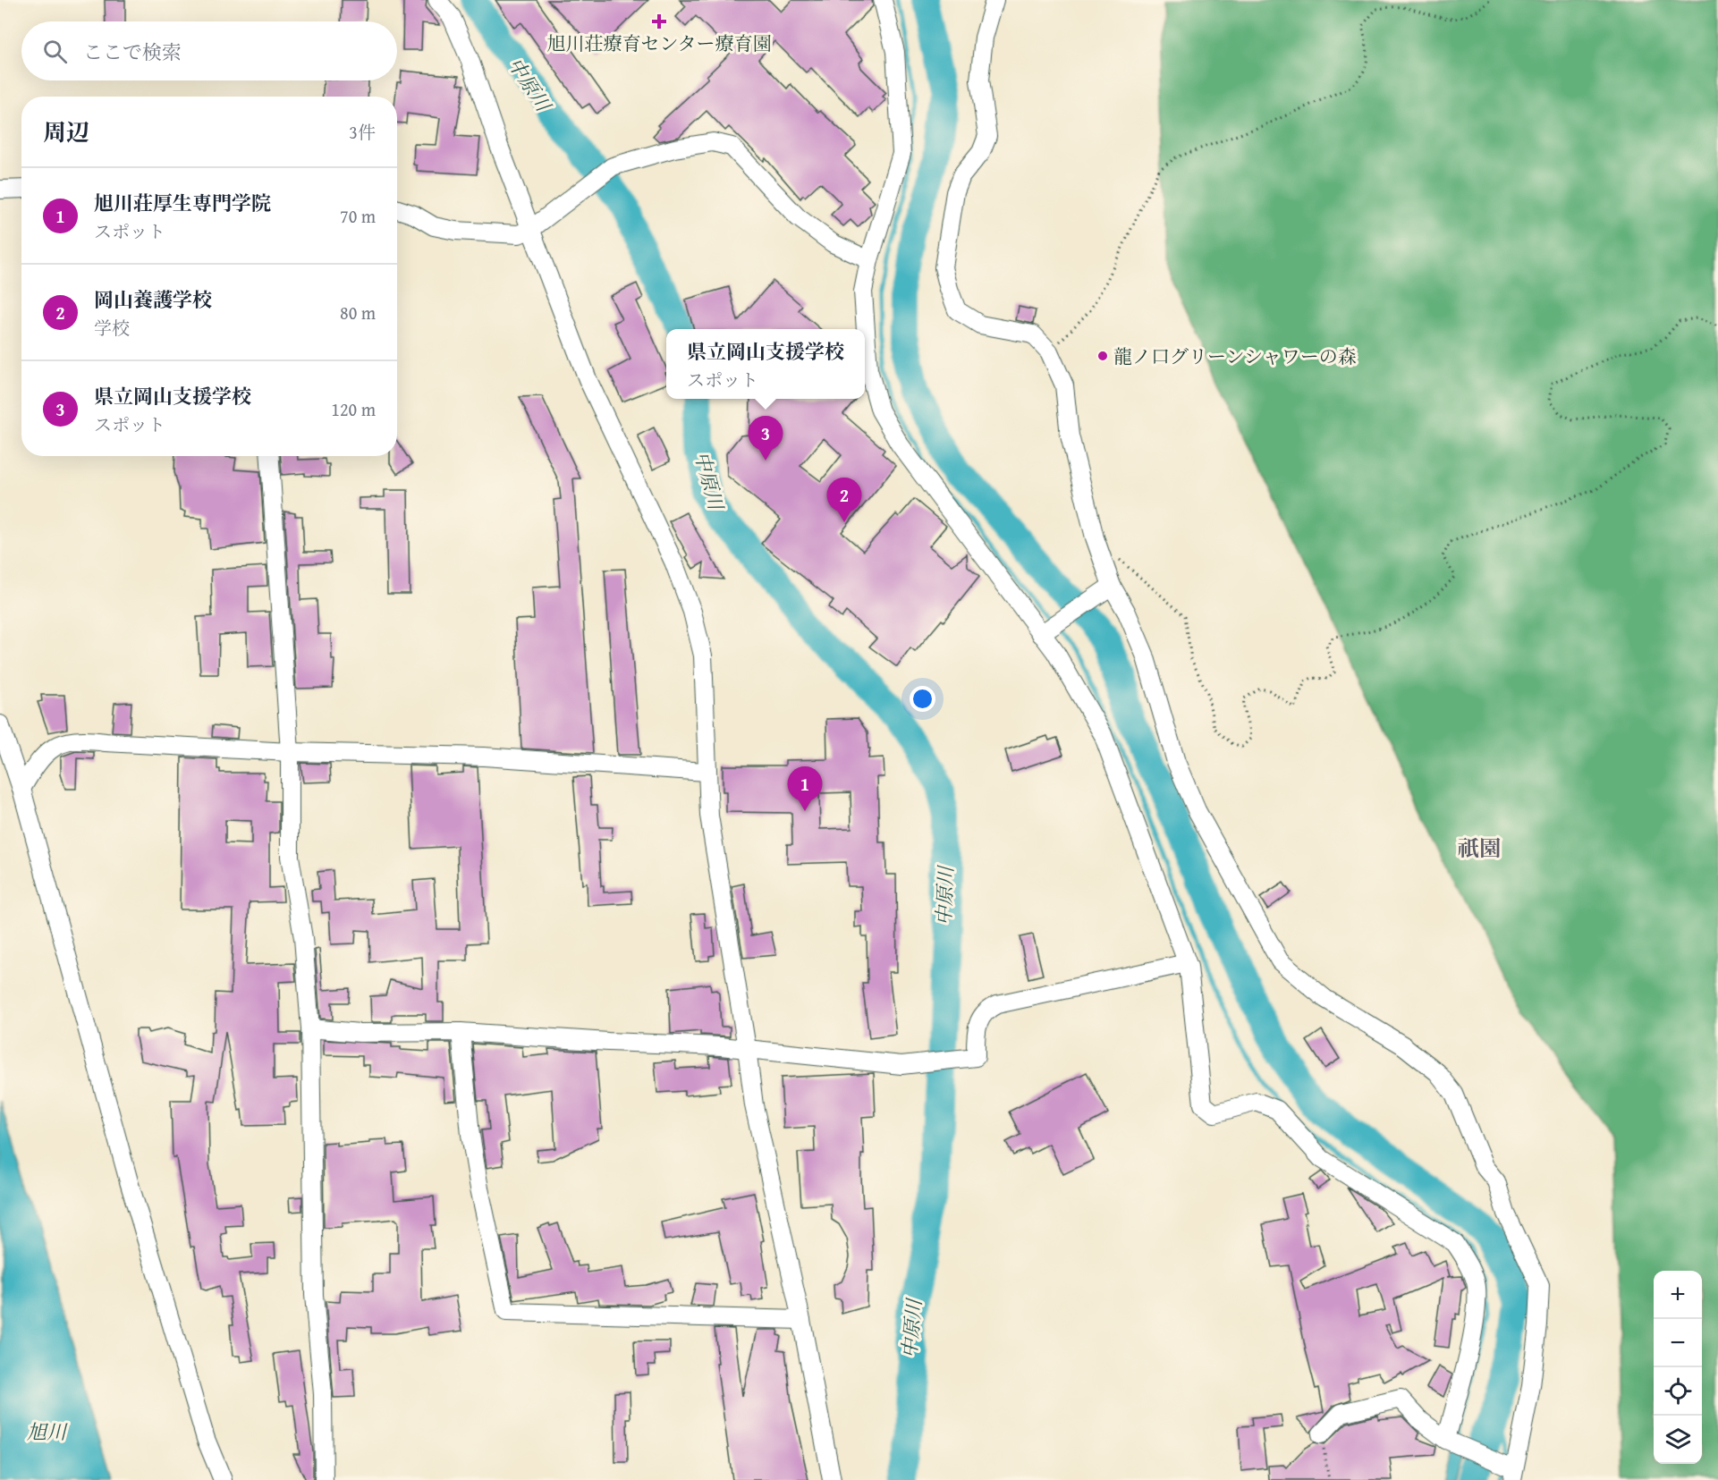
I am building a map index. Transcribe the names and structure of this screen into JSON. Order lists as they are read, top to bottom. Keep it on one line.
{"districts":["祇園"],"water":["中原川","旭川"],"places":{"health":["旭川荘療育センター療育園"],"other":["龍ノ口グリーンシャワーの森"]},"page":{"search":"ここで検索","heading":["周辺","3件"],"list":[{"mark":"1","name":"旭川荘厚生専門学院","note":"スポット","value":"70 m"},{"mark":"2","name":"岡山養護学校","note":"学校","value":"80 m"},{"mark":"3","name":"県立岡山支援学校","note":"スポット","value":"120 m"}],"popup":["県立岡山支援学校","スポット"],"pins":["3","2","1"],"map_buttons":["+","−"]}}
